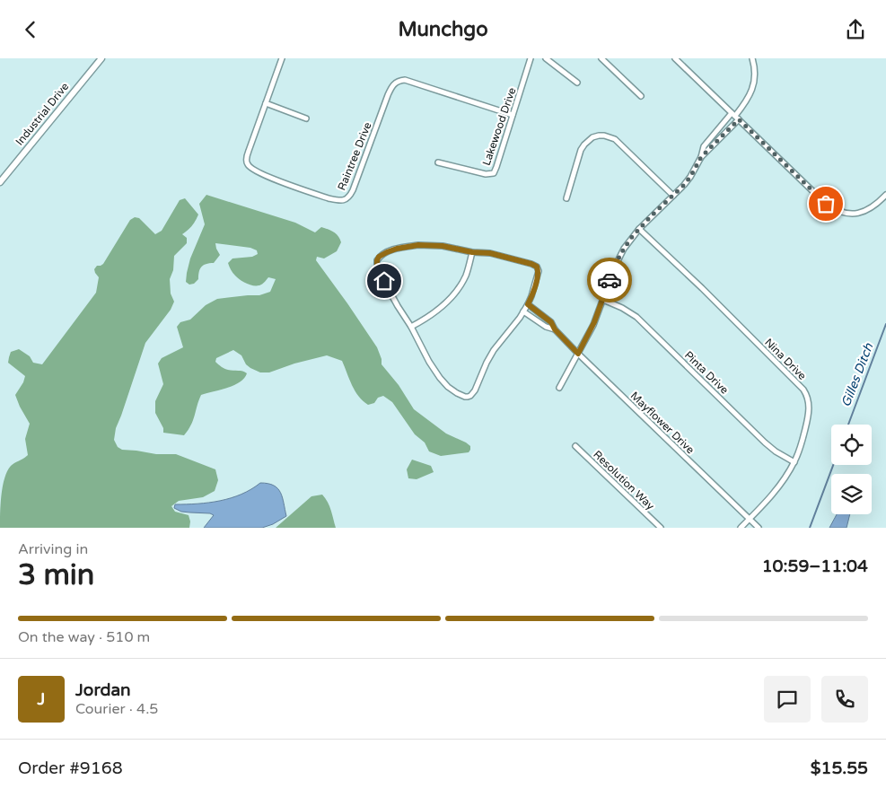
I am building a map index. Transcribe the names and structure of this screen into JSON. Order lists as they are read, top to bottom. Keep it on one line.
{"streets":{"street":["Industrial Drive","Lakewood Drive","Raintree Drive","Nina Drive","Pinta Drive","Mayflower Drive","Resolution Way"]},"crossings":[["Lakewood Drive","Raintree Drive"],["Nina Drive","Pinta Drive"],["Nina Drive","Mayflower Drive"]],"water":["Gilles Ditch"],"page":{"header":"Munchgo","heading":["3 min","Arriving in","10:59–11:04"],"panel":["Jordan","Courier · 4.5","Order #9168","$15.55"],"bar":"On the way · 510 m","round":"J"}}
